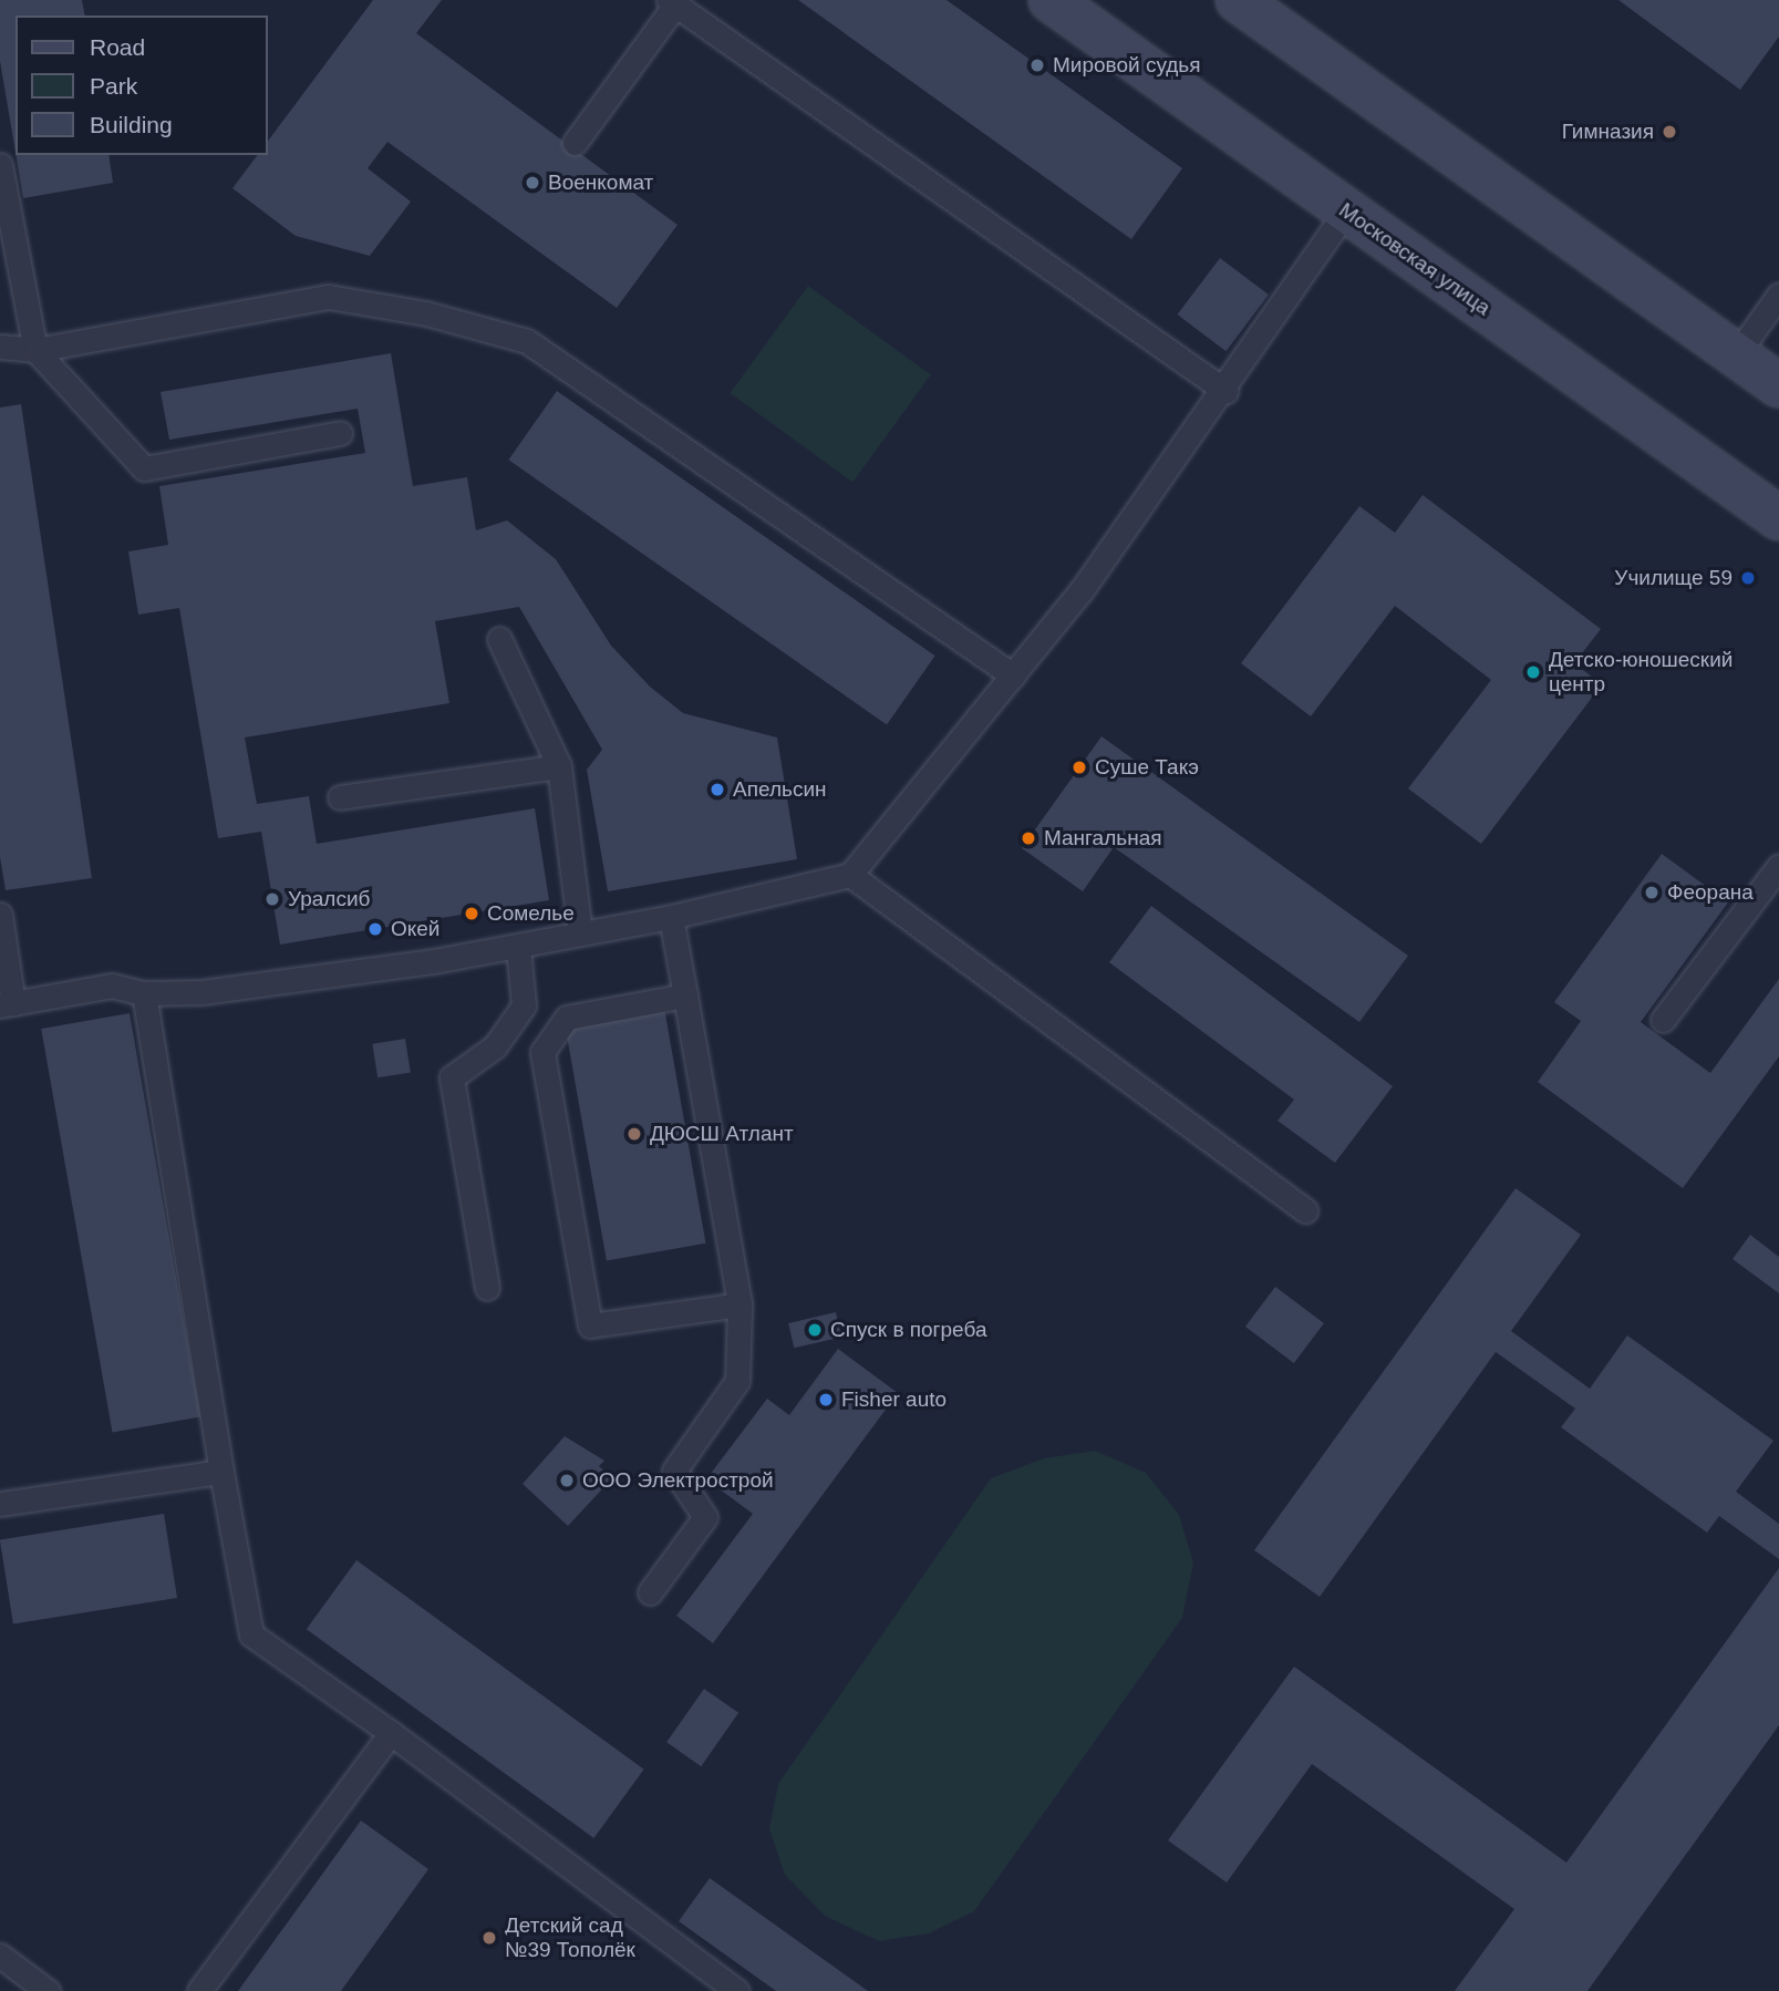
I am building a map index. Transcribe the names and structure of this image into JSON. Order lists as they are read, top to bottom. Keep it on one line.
{"streets":{"main road":["Московская улица"]},"places":["Мировой судья","Гимназия","Военкомат","Училище 59","Детско-юношеский центр","Суше Такэ","Апельсин","Мангальная","Феорана","Уралсиб","Сомелье","Окей","ДЮСШ Атлант","Спуск в погреба","Fisher auto","ООО Электрострой","Детский сад №39 Тополёк"],"legend":["Road","Park","Building"]}
